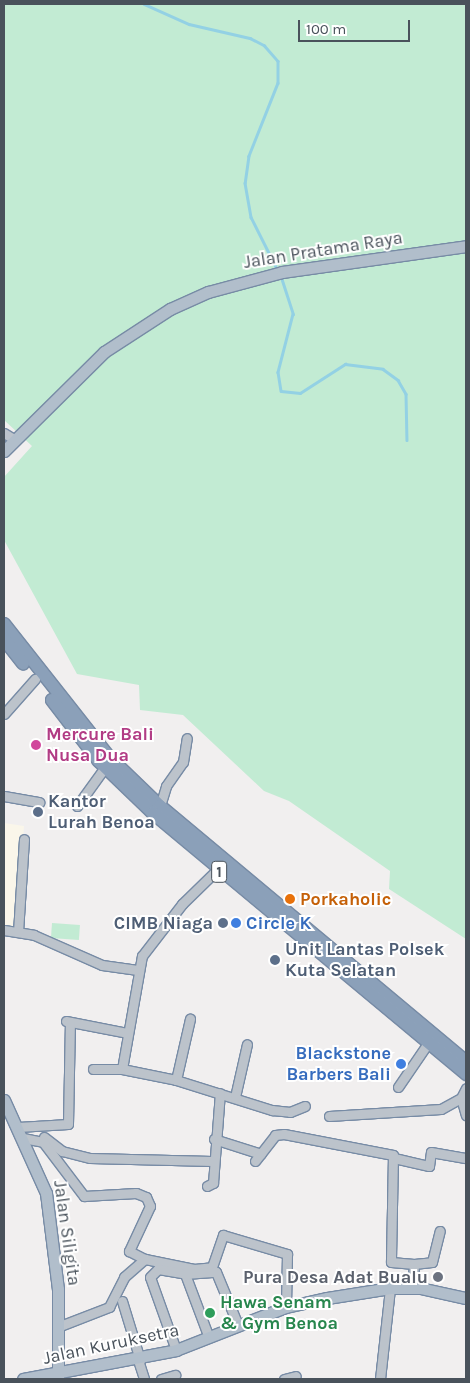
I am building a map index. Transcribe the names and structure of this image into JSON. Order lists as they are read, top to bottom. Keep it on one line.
{"streets":{"highway":["1"],"main road":["Jalan Pratama Raya","Jalan Siligita","Jalan Kuruksetra"]},"crossings":[["Jalan Siligita","Jalan Kuruksetra"]],"places":["Mercure Bali Nusa Dua","Kantor Lurah Benoa","Porkaholic","CIMB Niaga","Circle K","Unit Lantas Polsek Kuta Selatan","Blackstone Barbers Bali","Pura Desa Adat Bualu","Hawa Senam & Gym Benoa"],"scale_bar":"100 m"}
